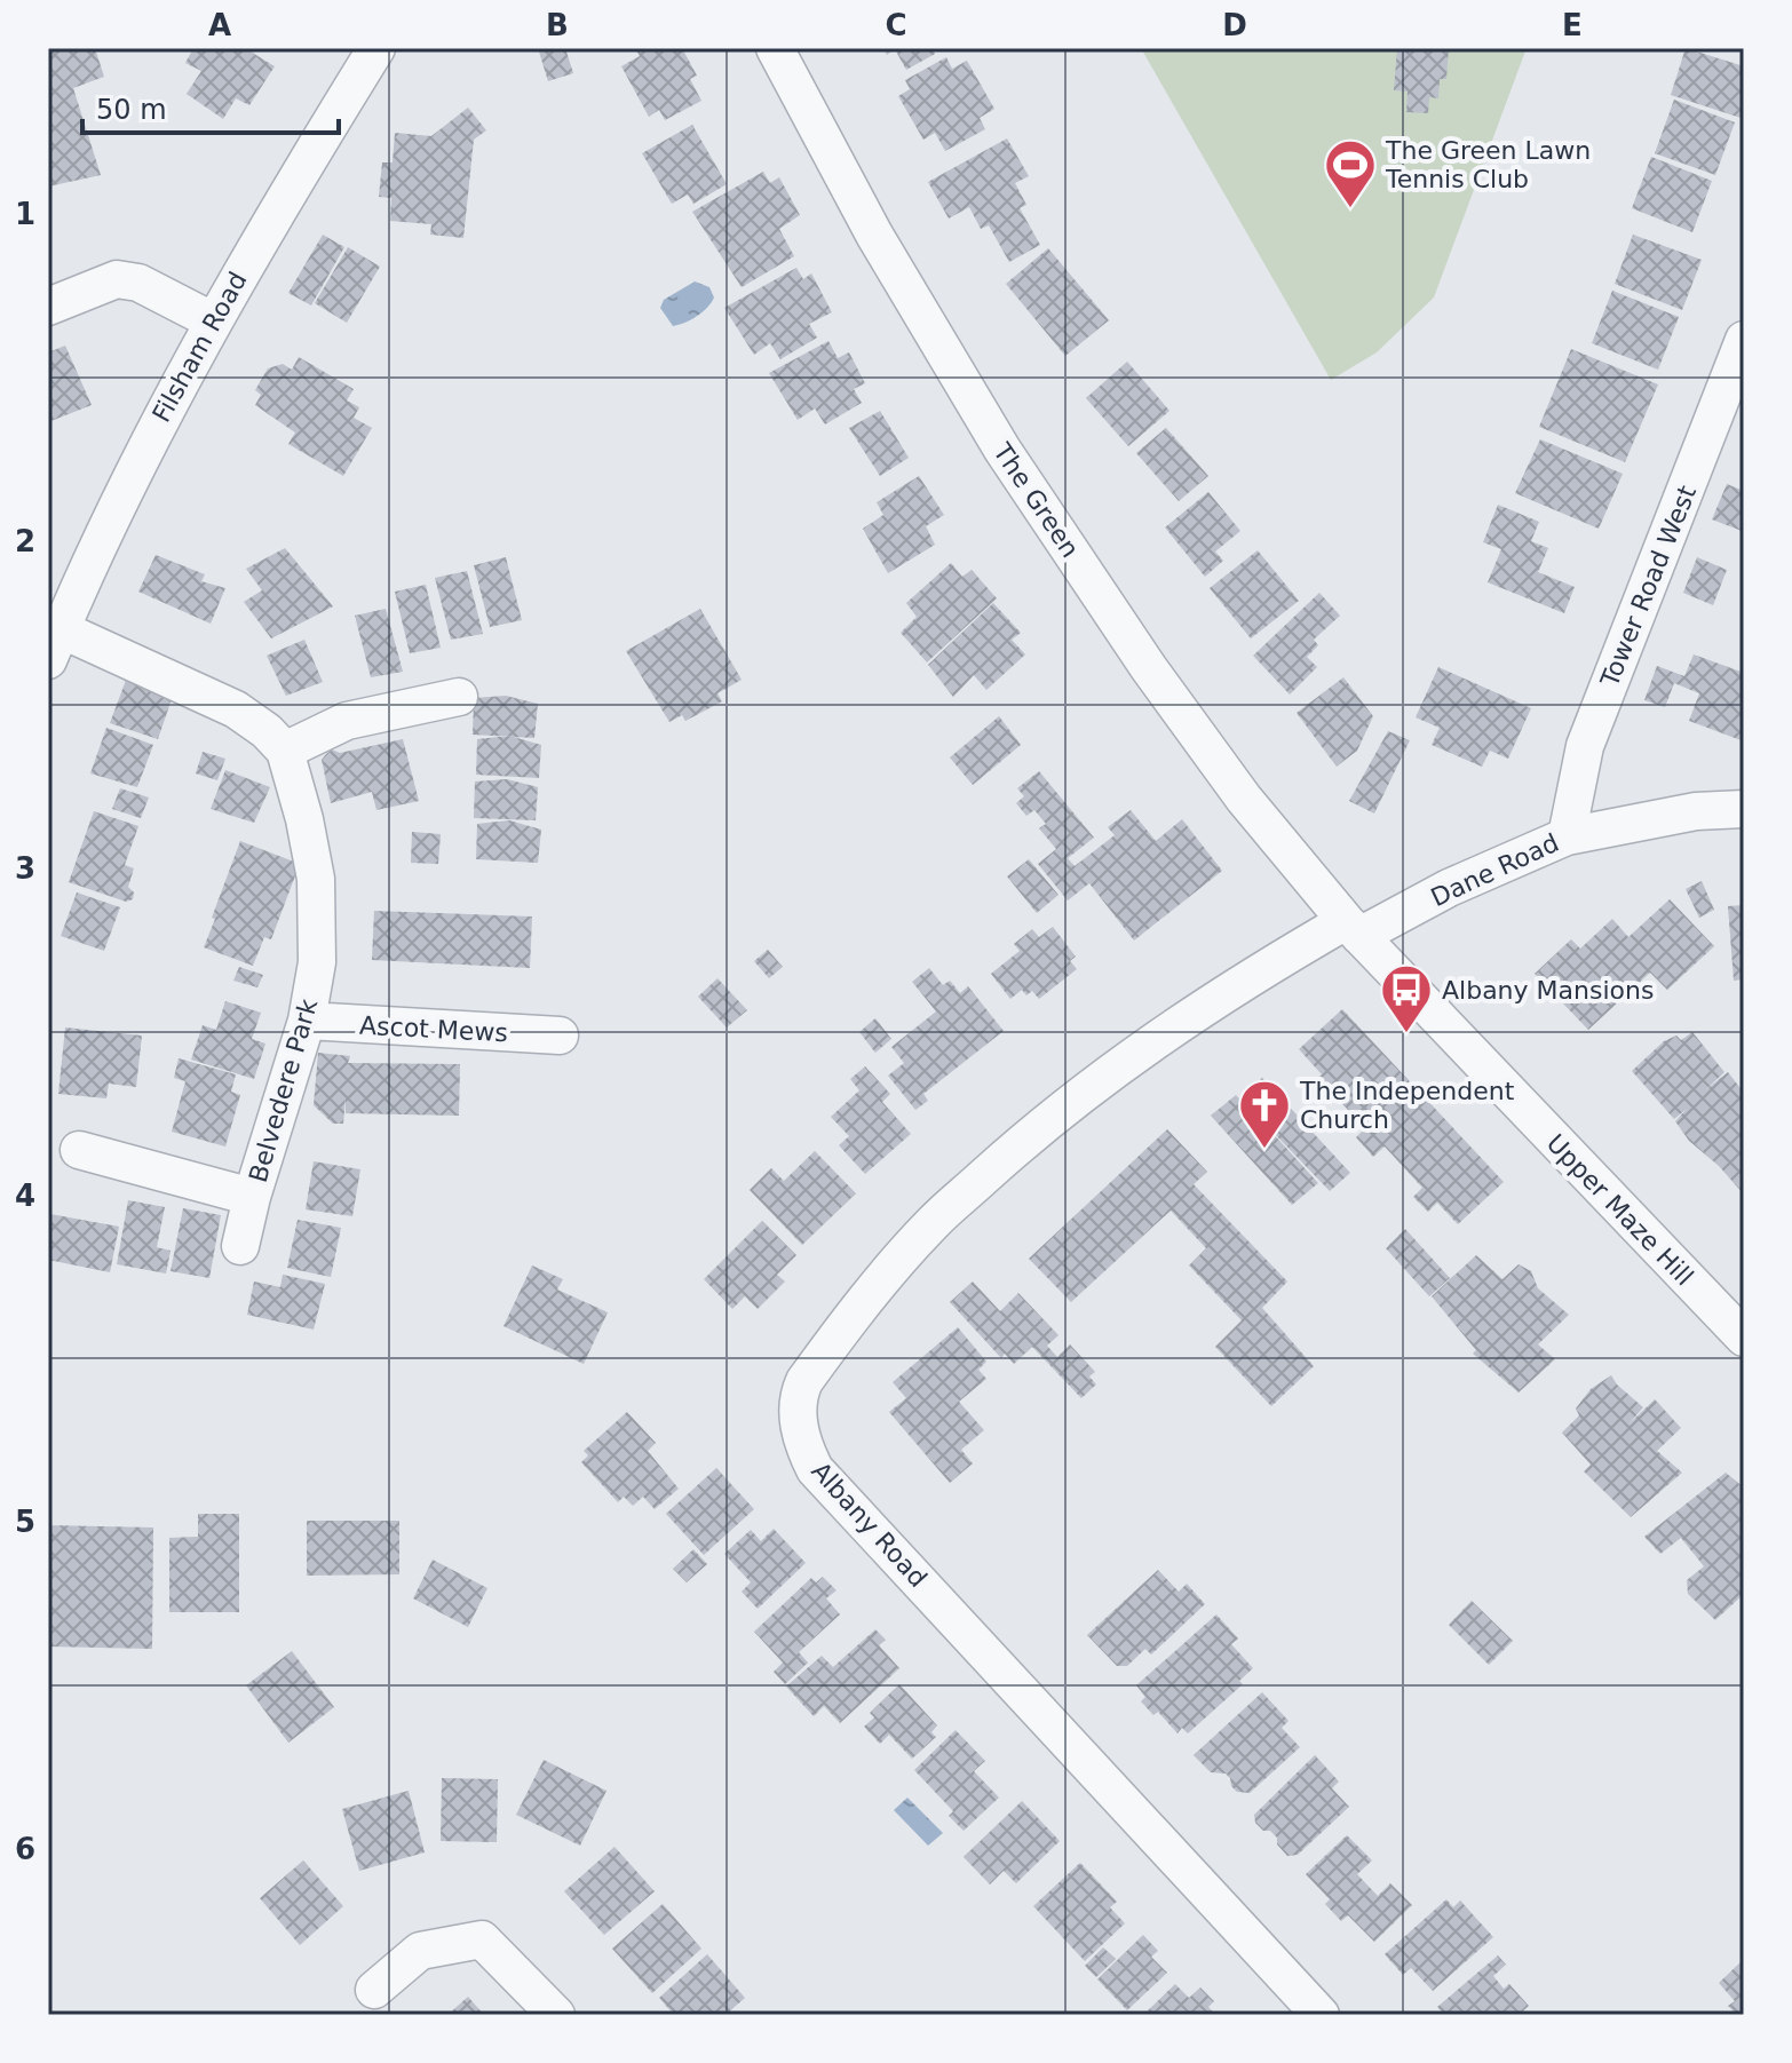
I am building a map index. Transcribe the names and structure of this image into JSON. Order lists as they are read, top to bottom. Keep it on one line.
{"streets":{"street":["Filsham Road","The Green","Tower Road West","Dane Road","Ascot Mews","Belvedere Park","Upper Maze Hill","Albany Road"]},"crossings":[["The Green","Dane Road"],["The Green","Upper Maze Hill"],["The Green","Albany Road"],["Tower Road West","Dane Road"],["Dane Road","Upper Maze Hill"],["Dane Road","Albany Road"],["Ascot Mews","Belvedere Park"],["Upper Maze Hill","Albany Road"]],"places":{"sports":["The Green Lawn Tennis Club"],"bus stop":["Albany Mansions"],"church":["The Independent Church"]},"scale_bar":"50 m","grid":{"columns":["A","B","C","D","E"],"rows":["1","2","3","4","5","6"]}}
